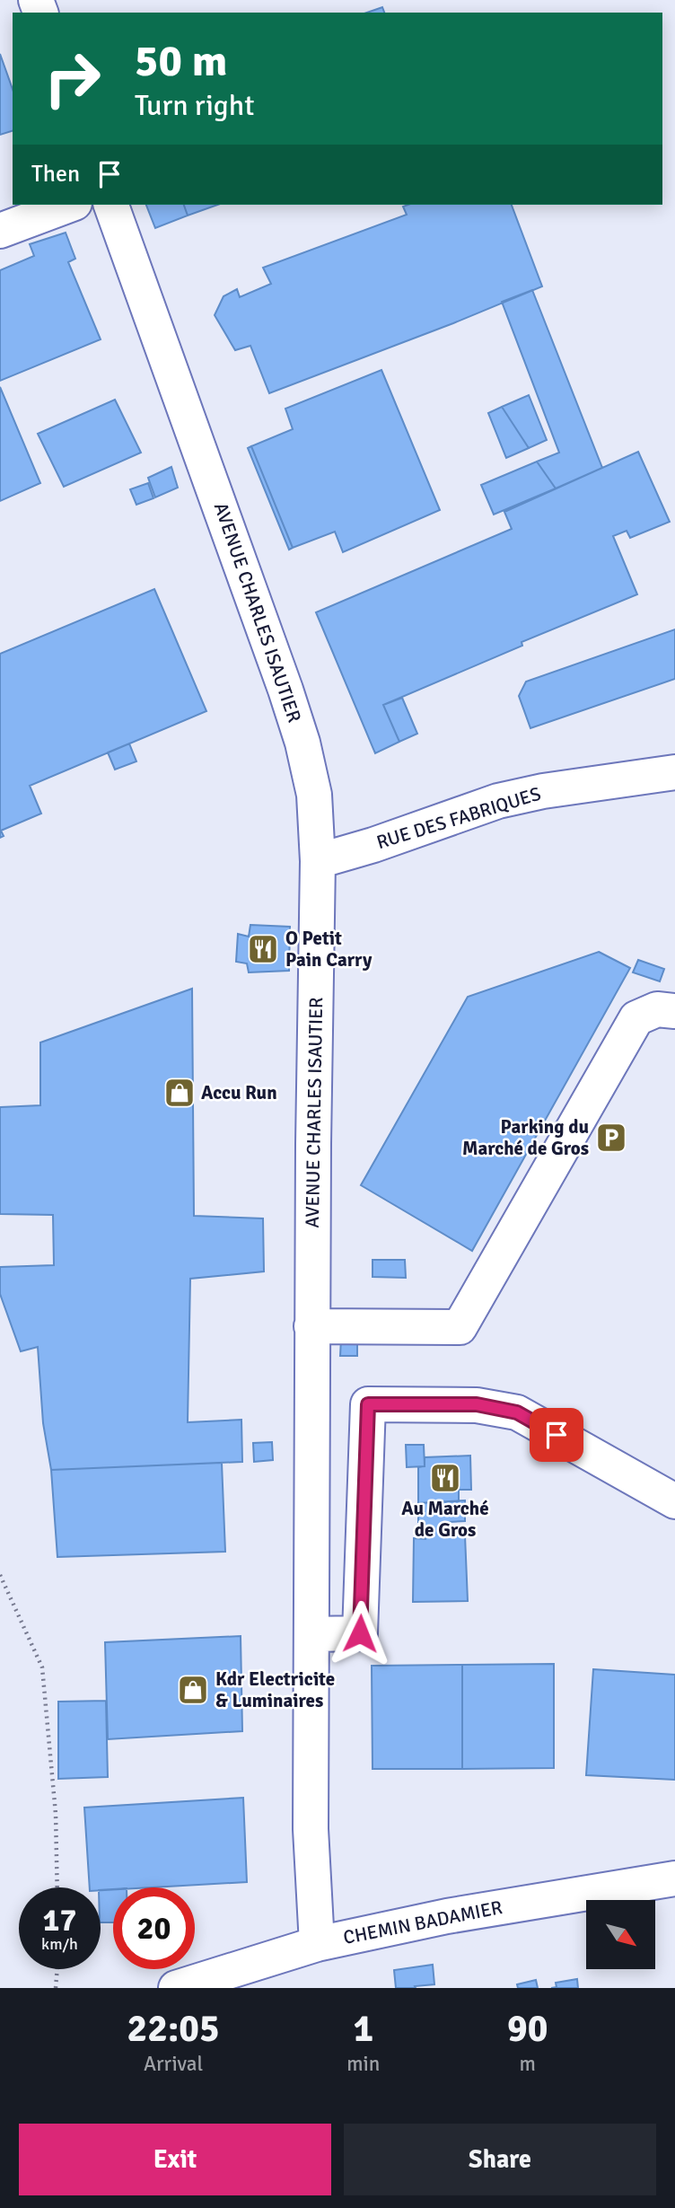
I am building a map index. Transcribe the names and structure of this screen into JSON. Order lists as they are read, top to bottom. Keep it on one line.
{"streets":{"street":["AVENUE CHARLES ISAUTIER","RUE DES FABRIQUES","CHEMIN BADAMIER"]},"crossings":[["AVENUE CHARLES ISAUTIER","RUE DES FABRIQUES"],["AVENUE CHARLES ISAUTIER","CHEMIN BADAMIER"]],"places":{"restaurant":["O Petit Pain Carry","Au Marché de Gros"],"shop":["Accu Run","Kdr Electricite & Luminaires"],"parking":["Parking du Marché de Gros"]},"north":"bottom right","page":{"turn":["50 m","Turn right"],"then":"Then","speed":"17 km/h","limit":"20","eta":["22:05","Arrival","1","min","90","m"],"buttons":["Exit","Share"]}}
